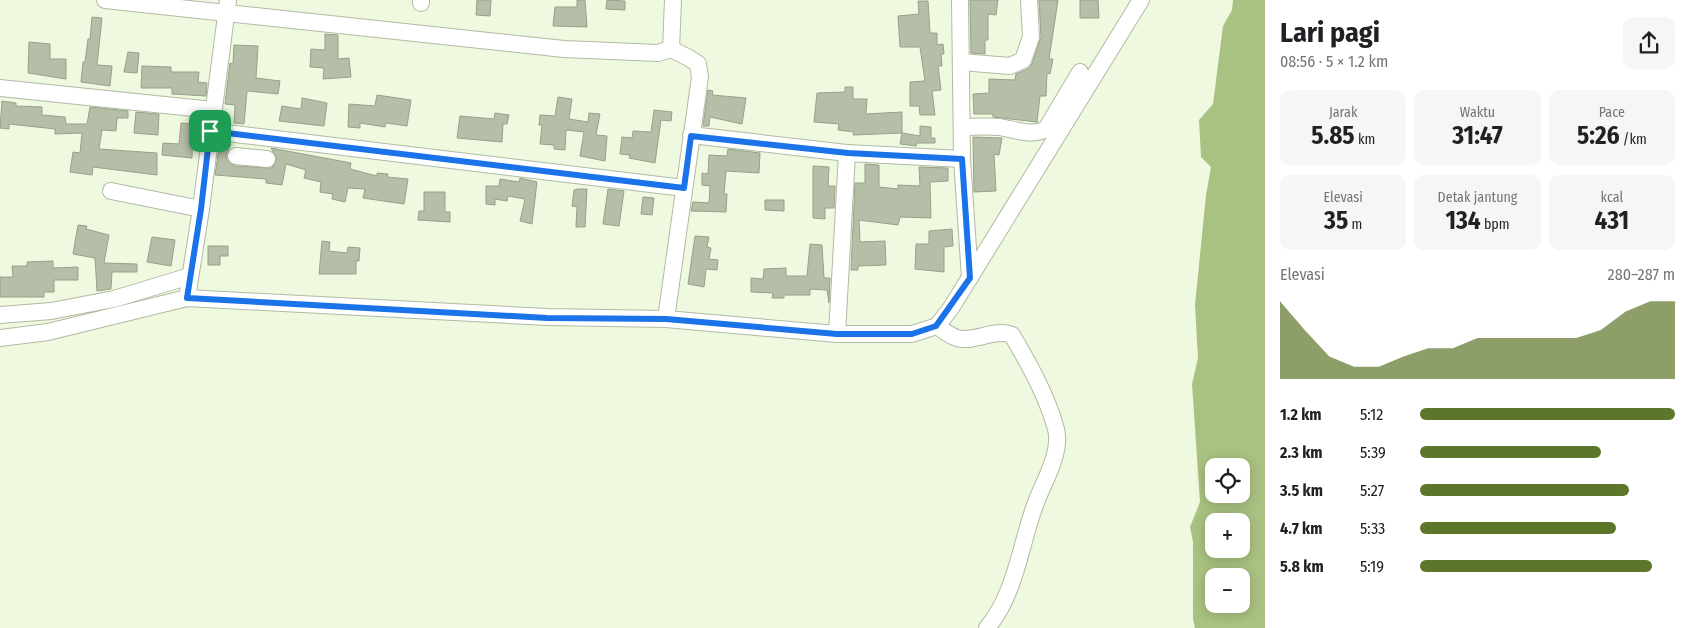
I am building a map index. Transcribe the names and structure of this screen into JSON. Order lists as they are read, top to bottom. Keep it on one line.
{"page":{"heading":["Lari pagi","08:56 · 5 × 1.2 km"],"stats":[["Jarak","5.85 km"],["Waktu","31:47"],["Pace","5:26 /km"],["Elevasi","35 m"],["Detak jantung","134 bpm"],["kcal","431"]],"chart":["Elevasi","280–287 m"],"list":[{"name":"1.2 km","note":"5:12"},{"name":"2.3 km","note":"5:39"},{"name":"3.5 km","note":"5:27"},{"name":"4.7 km","note":"5:33"},{"name":"5.8 km","note":"5:19"}],"map_buttons":["+","−"]}}
